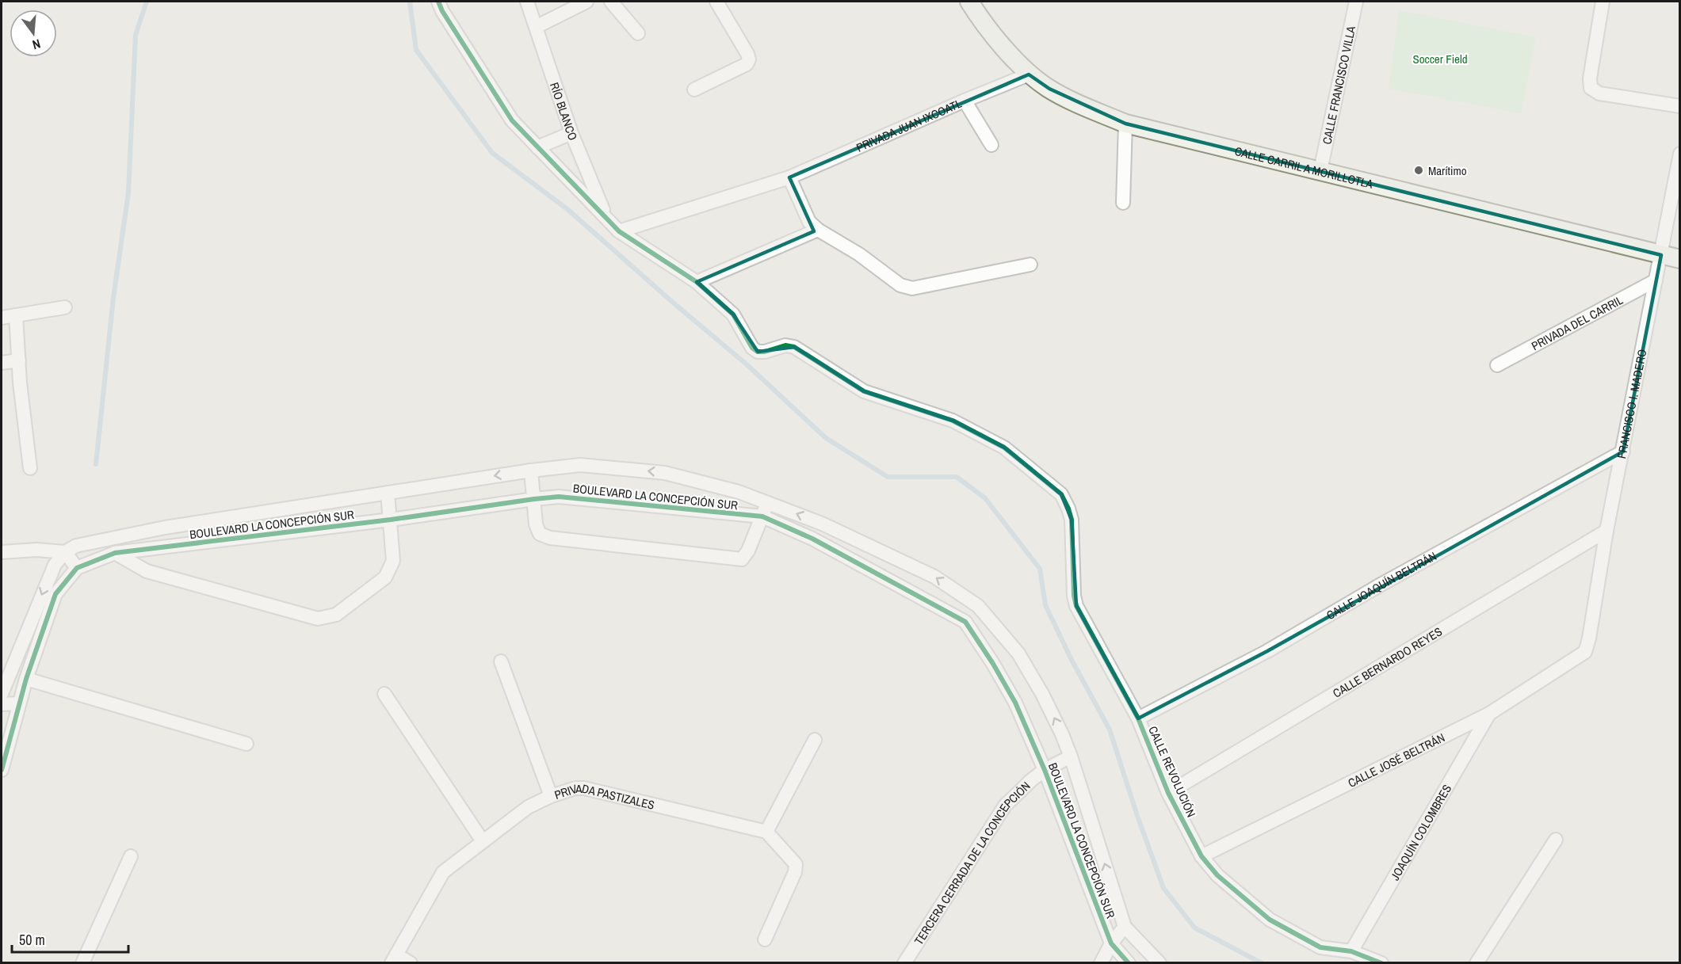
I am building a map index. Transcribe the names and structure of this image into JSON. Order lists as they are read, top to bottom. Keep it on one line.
{"streets":{"street":["CALLE FRANCISCO VILLA","RÍO BLANCO","PRIVADA JUAN IXCOATL","CALLE CARRIL A MORILLOTLA","PRIVADA DEL CARRIL","FRANCISCO I. MADERO","BOULEVARD LA CONCEPCIÓN SUR","CALLE JOAQUÍN BELTRÁN","CALLE BERNARDO REYES","CALLE JOSÉ BELTRÁN","CALLE REVOLUCIÓN","PRIVADA PASTIZALES","JOAQUÍN COLOMBRES","TERCERA CERRADA DE LA CONCEPCIÓN"]},"crossings":[["CALLE FRANCISCO VILLA","CALLE CARRIL A MORILLOTLA"],["PRIVADA JUAN IXCOATL","CALLE CARRIL A MORILLOTLA"],["CALLE CARRIL A MORILLOTLA","FRANCISCO I. MADERO"],["PRIVADA DEL CARRIL","FRANCISCO I. MADERO"],["FRANCISCO I. MADERO","CALLE JOAQUÍN BELTRÁN"],["FRANCISCO I. MADERO","CALLE BERNARDO REYES"],["FRANCISCO I. MADERO","CALLE JOSÉ BELTRÁN"],["BOULEVARD LA CONCEPCIÓN SUR","TERCERA CERRADA DE LA CONCEPCIÓN"],["CALLE JOAQUÍN BELTRÁN","CALLE REVOLUCIÓN"],["CALLE BERNARDO REYES","CALLE REVOLUCIÓN"],["CALLE JOSÉ BELTRÁN","CALLE REVOLUCIÓN"],["CALLE JOSÉ BELTRÁN","JOAQUÍN COLOMBRES"],["CALLE REVOLUCIÓN","JOAQUÍN COLOMBRES"]],"parks":["Soccer Field"],"places":["Marítimo"],"scale_bar":"50 m","north":"bottom"}
